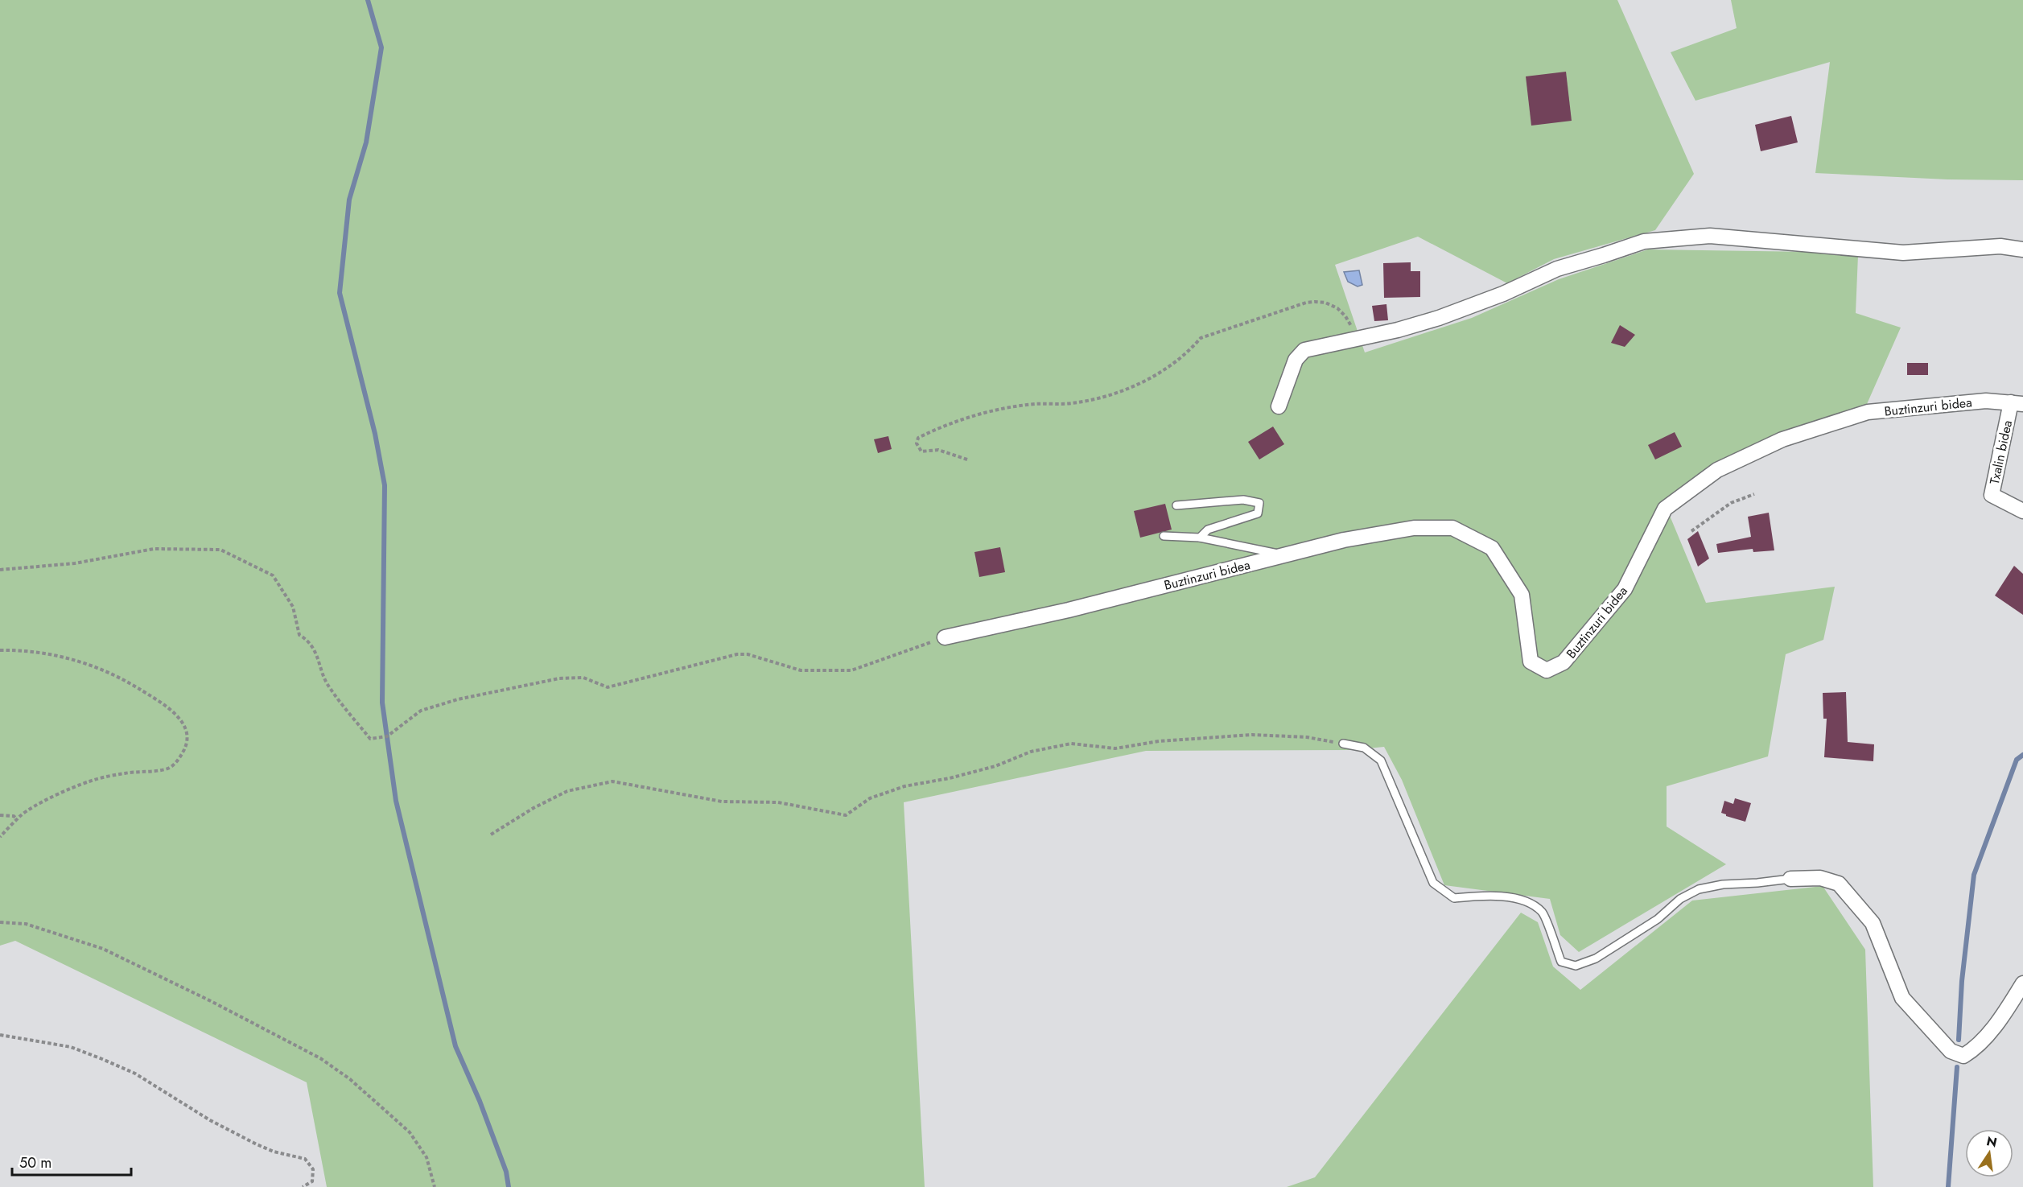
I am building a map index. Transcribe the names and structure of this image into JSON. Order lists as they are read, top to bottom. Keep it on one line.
{"streets":{"street":["Buztinzuri bidea","Txalin bidea"]},"crossings":[["Buztinzuri bidea","Txalin bidea"]],"scale_bar":"50 m","north":"top"}
